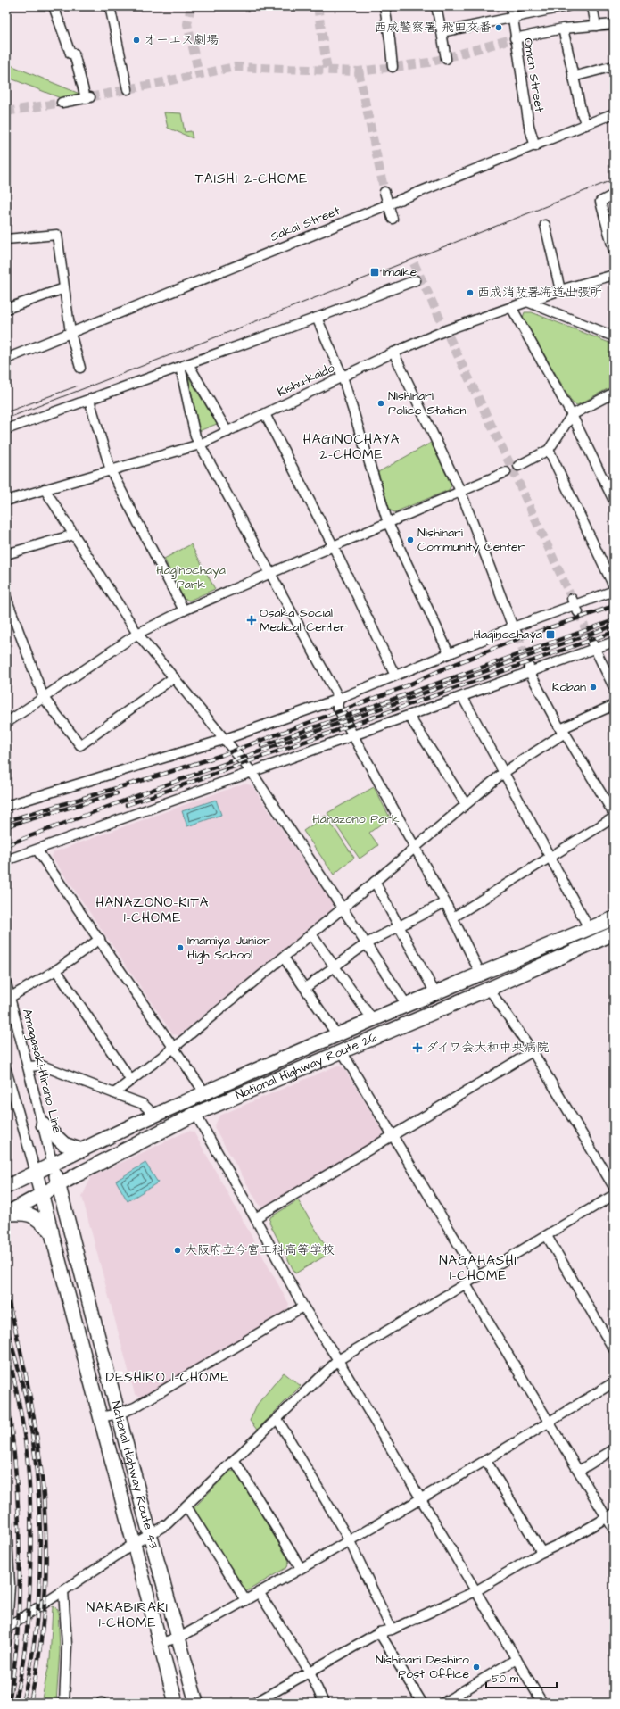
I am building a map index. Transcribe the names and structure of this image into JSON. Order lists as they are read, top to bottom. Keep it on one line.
{"streets":{"highway":["National Highway Route 26","National Highway Route 43"],"street":["Omon Street","Sakai Street","Kishu-kaido","Amagasaki-Hirano Line"]},"crossings":[["Omon Street","Sakai Street"],["National Highway Route 26","Amagasaki-Hirano Line"],["National Highway Route 26","National Highway Route 43"],["Amagasaki-Hirano Line","National Highway Route 43"]],"districts":["TAISHI 2-CHOME","HAGINOCHAYA 2-CHOME","HANAZONO-KITA 1-CHOME","NAGAHASHI 1-CHOME","DESHIRO 1-CHOME","NAKABIRAKI 1-CHOME"],"parks":["Haginochaya Park","Hanazono Park"],"places":{"other":["西成警察署 飛田交番","オーエス劇場","西成消防署海道出張所","Nishinari Police Station","Nishinari Community Center","Koban","Imamiya Junior High School","大阪府立今宮工科高等学校","Nishinari Deshiro Post Office"],"transit":["Imaike","Haginochaya"],"health":["Osaka Social Medical Center","ダイワ会大和中央病院"]},"scale_bar":"50 m"}
